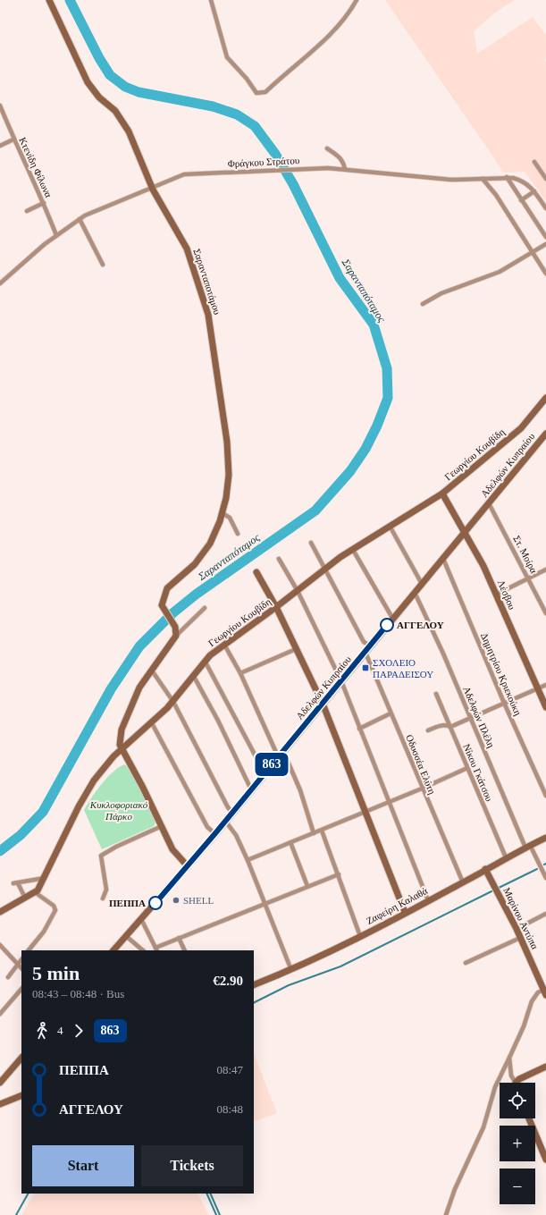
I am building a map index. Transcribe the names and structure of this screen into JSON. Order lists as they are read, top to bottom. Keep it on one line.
{"streets":{"street":["Φράγκου Στράτου","Κτενίδη Φίλωνα","Σαρανταποτάμου","Γεωργίου Κουβίδη","Αδελφών Κυπραίου","Στ. Μοίρα","Λέσβου","Δημητρίου Κριεκούκη","Αδελφών Πλέλη","Οδυσσέα Ελύτη","Νίκου Γκάτσου","Ζαφείρη Καλαθά","Μαρίνου Αντύπα"]},"crossings":[["Φράγκου Στράτου","Κτενίδη Φίλωνα"],["Φράγκου Στράτου","Σαρανταποτάμου"],["Γεωργίου Κουβίδη","Λέσβου"],["Αδελφών Κυπραίου","Στ. Μοίρα"],["Αδελφών Κυπραίου","Λέσβου"],["Αδελφών Κυπραίου","Δημητρίου Κριεκούκη"],["Αδελφών Κυπραίου","Αδελφών Πλέλη"],["Αδελφών Κυπραίου","Οδυσσέα Ελύτη"],["Αδελφών Πλέλη","Ζαφείρη Καλαθά"],["Οδυσσέα Ελύτη","Ζαφείρη Καλαθά"],["Νίκου Γκάτσου","Ζαφείρη Καλαθά"],["Ζαφείρη Καλαθά","Μαρίνου Αντύπα"]],"water":["Σαρανταπόταμος"],"parks":["Κυκλοφοριακό Πάρκο"],"places":{"other":["ΑΓΓΕΛΟΥ","SHELL","ΠΕΠΠΑ"],"transit":["ΣΧΟΛΕΙΟ ΠΑΡΑΔΕΙΣΟΥ"]},"lines":["bus line 863"],"page":{"on_map":"863","heading":["5 min","08:43 – 08:48 · Bus","€2.90"],"legs":["4","863"],"list":[{"name":"ΠΕΠΠΑ","value":"08:47"},{"name":"ΑΓΓΕΛΟΥ","value":"08:48"}],"map_buttons":["+","−"],"buttons":["Start","Tickets"]}}
